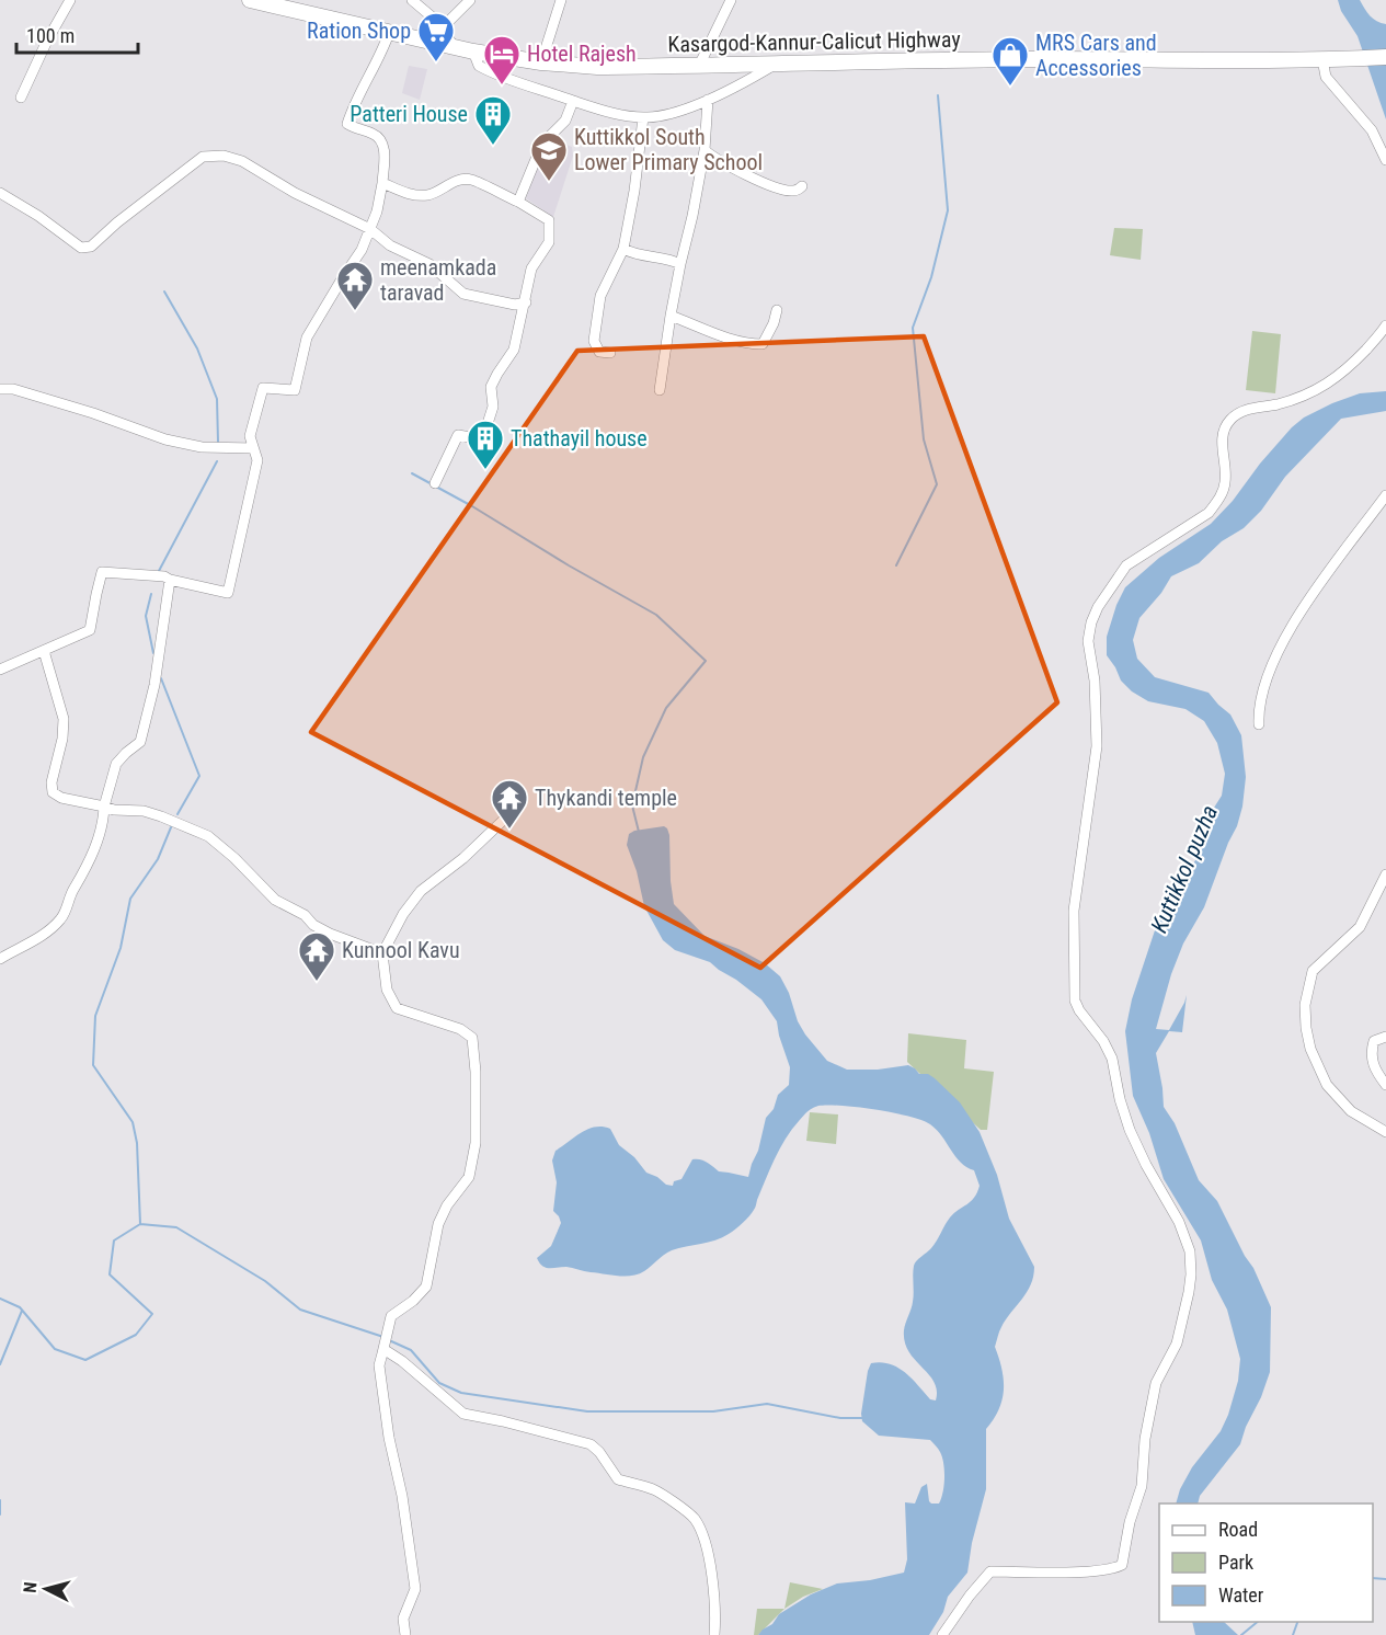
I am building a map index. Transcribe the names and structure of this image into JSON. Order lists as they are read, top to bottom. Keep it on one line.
{"streets":{"highway":["Kasargod-Kannur-Calicut Highway"]},"water":["Kuttikkol puzha"],"places":{"supermarket":["Ration Shop"],"hotel":["Hotel Rajesh"],"shop":["MRS Cars and Accessories"],"building":["Patteri House","Thathayil house"],"school or university":["Kuttikkol South Lower Primary School"],"temple":["meenamkada taravad","Thykandi temple","Kunnool Kavu"]},"legend":["Road","Park","Water"],"scale_bar":"100 m","north":"left"}
